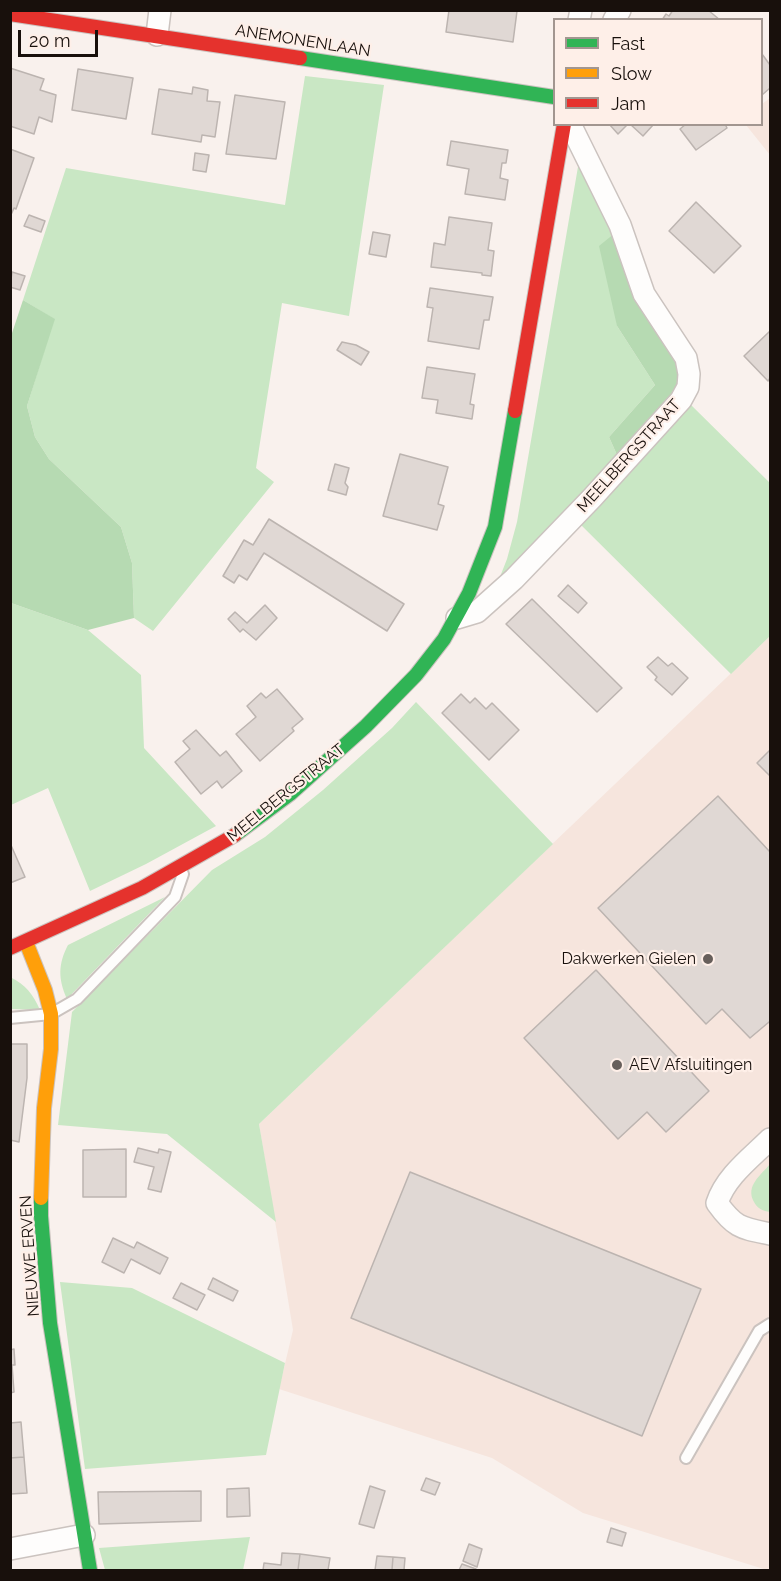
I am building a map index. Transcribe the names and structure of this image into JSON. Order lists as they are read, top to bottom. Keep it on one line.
{"streets":{"street":["ANEMONENLAAN","MEELBERGSTRAAT","NIEUWE ERVEN"]},"crossings":[["MEELBERGSTRAAT","NIEUWE ERVEN"]],"places":["Dakwerken Gielen","AEV Afsluitingen"],"legend":["Fast","Slow","Jam"],"scale_bar":"20 m"}
